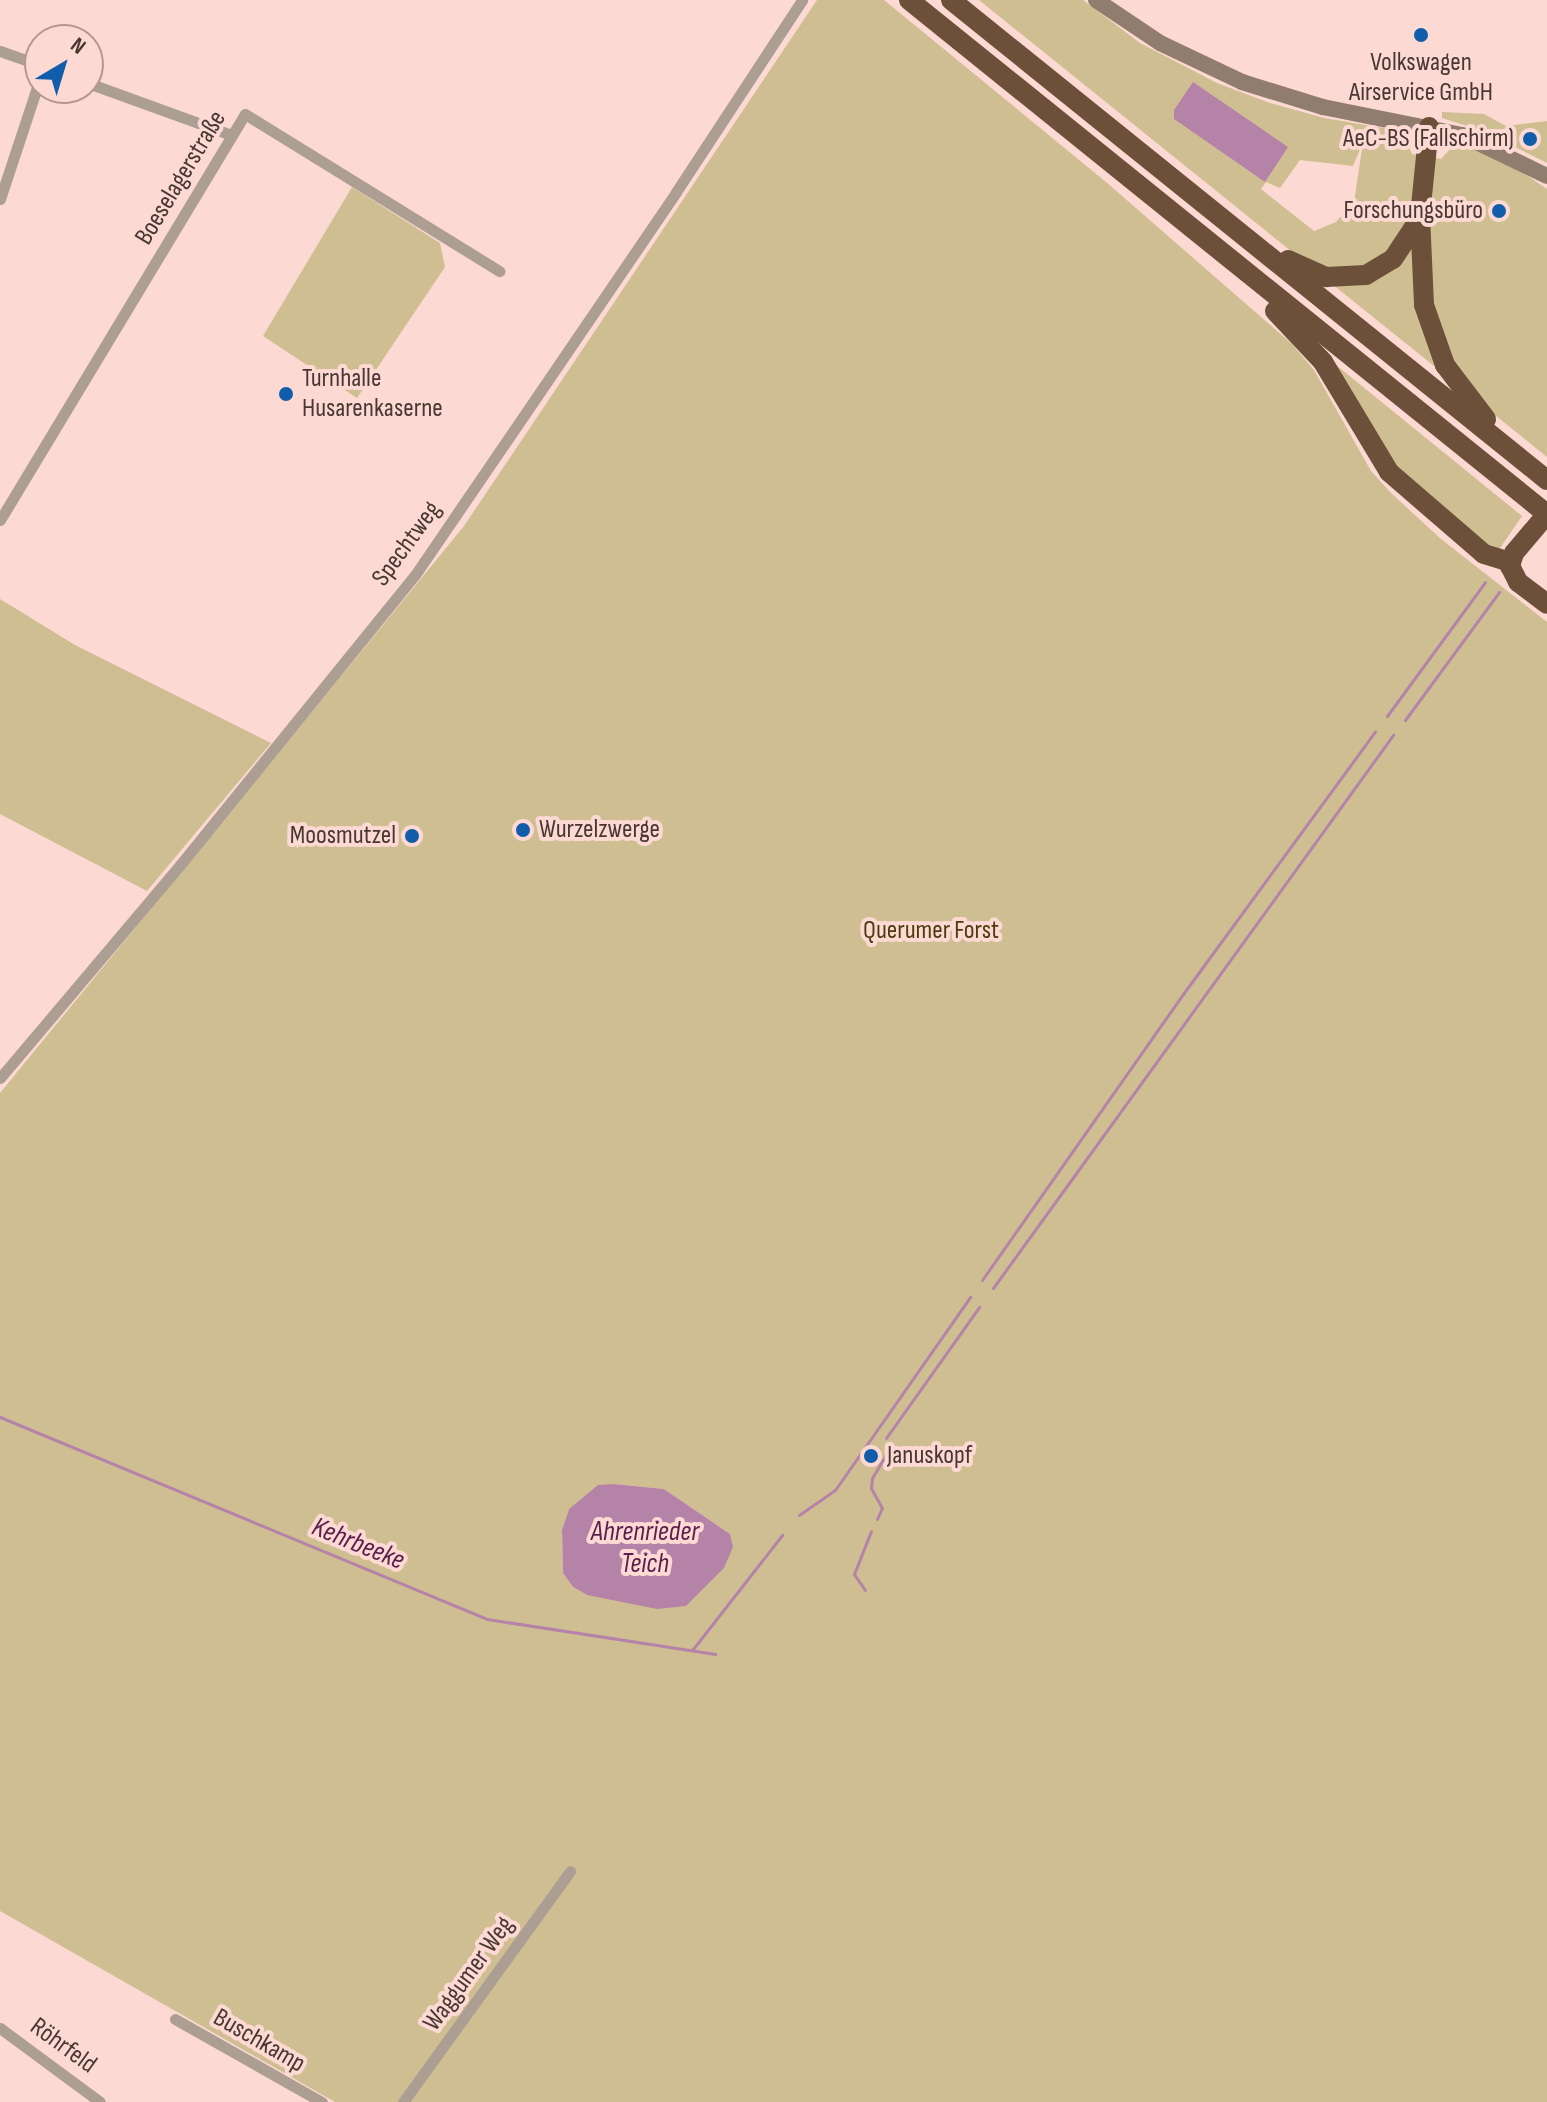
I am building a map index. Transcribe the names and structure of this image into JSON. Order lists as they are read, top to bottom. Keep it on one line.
{"streets":{"street":["Boeselagerstraße","Spechtweg","Waggumer Weg","Buschkamp","Röhrfeld"]},"water":["Ahrenrieder Teich","Kehrbeeke"],"parks":["Querumer Forst"],"places":["Volkswagen Airservice GmbH","AeC-BS (Fallschirm)","Forschungsbüro","Turnhalle Husarenkaserne","Wurzelzwerge","Moosmutzel","Januskopf"],"north":"top right"}
